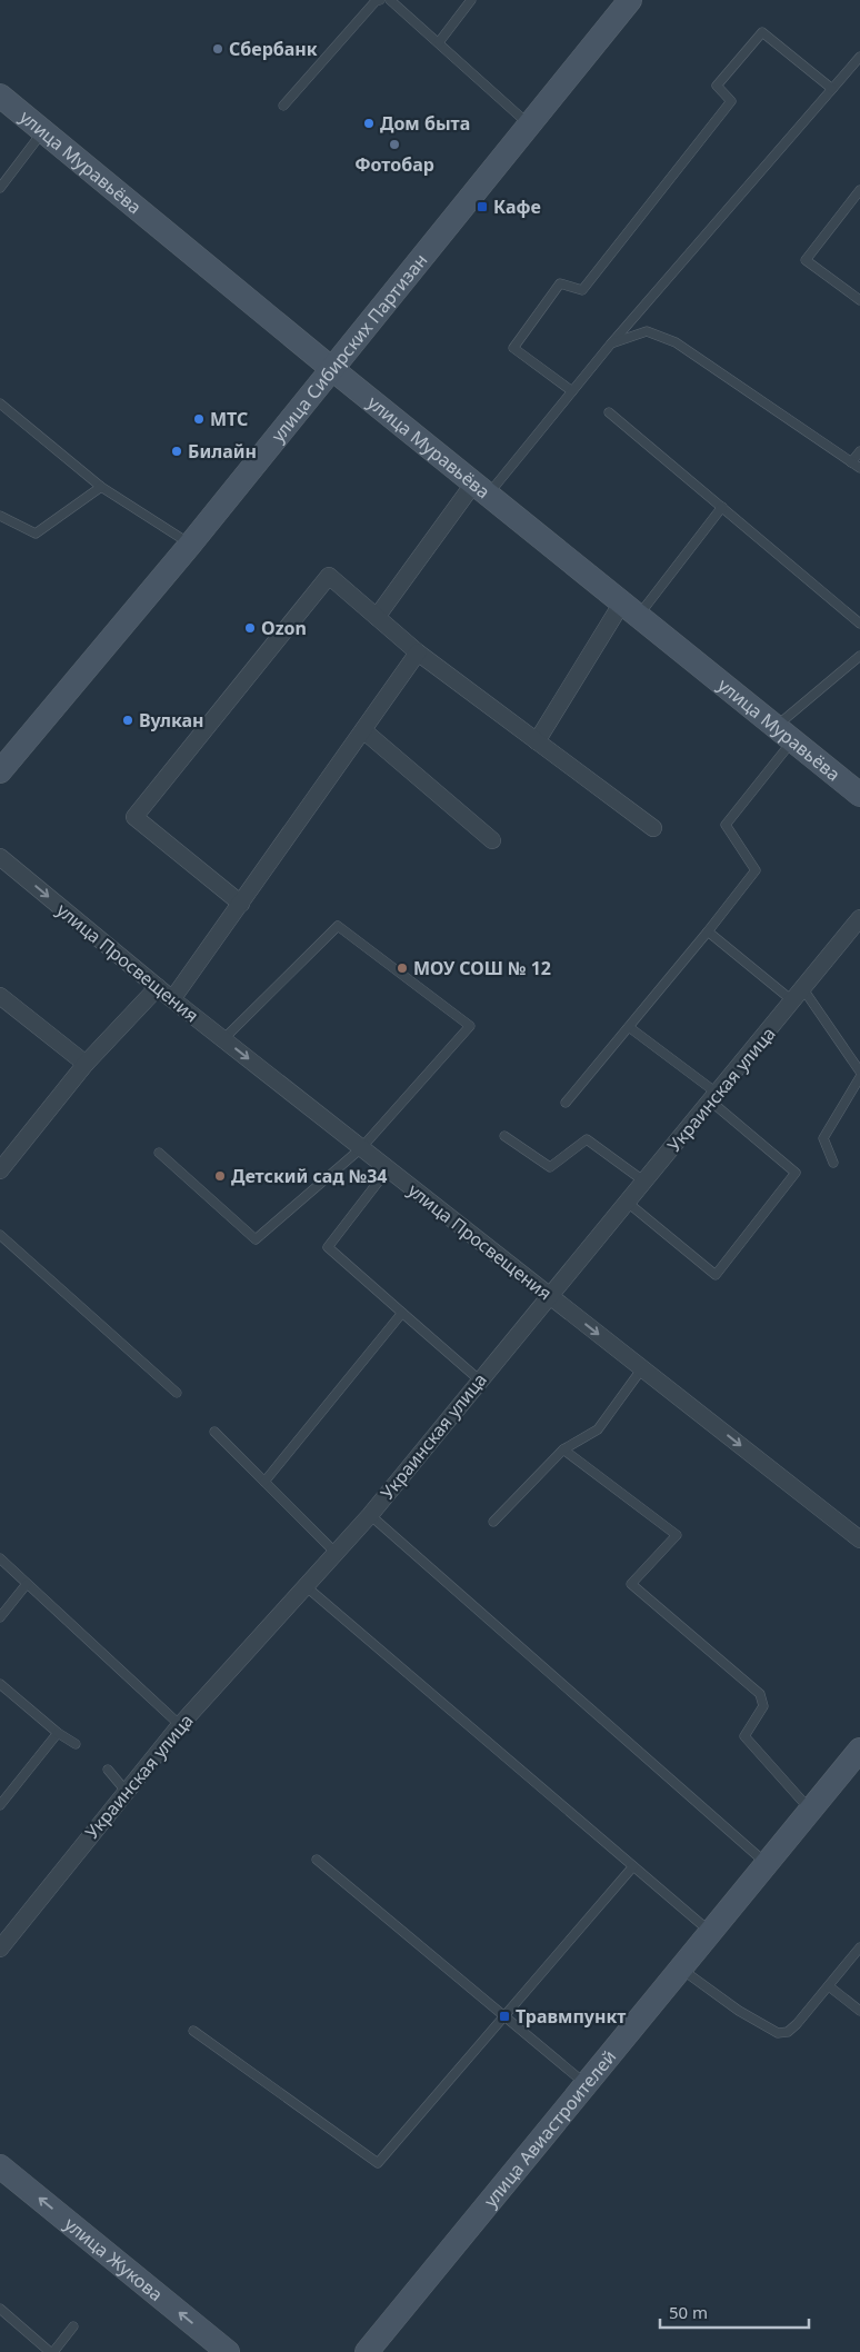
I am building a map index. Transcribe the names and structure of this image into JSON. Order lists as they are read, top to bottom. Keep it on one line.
{"streets":{"street":["улица Муравьёва","улица Сибирских Партизан","улица Просвещения","Украинская улица","улица Авиастроителей","улица Жукова"]},"crossings":[["улица Муравьёва","улица Сибирских Партизан"],["улица Просвещения","Украинская улица"]],"one_way":["улица Просвещения","улица Жукова"],"places":{"other":["Сбербанк","Дом быта","Фотобар","МТС","Билайн","Ozon","Вулкан","МОУ СОШ № 12","Детский сад №34"],"transit":["Кафе","Травмпункт"]},"scale_bar":"50 m"}
